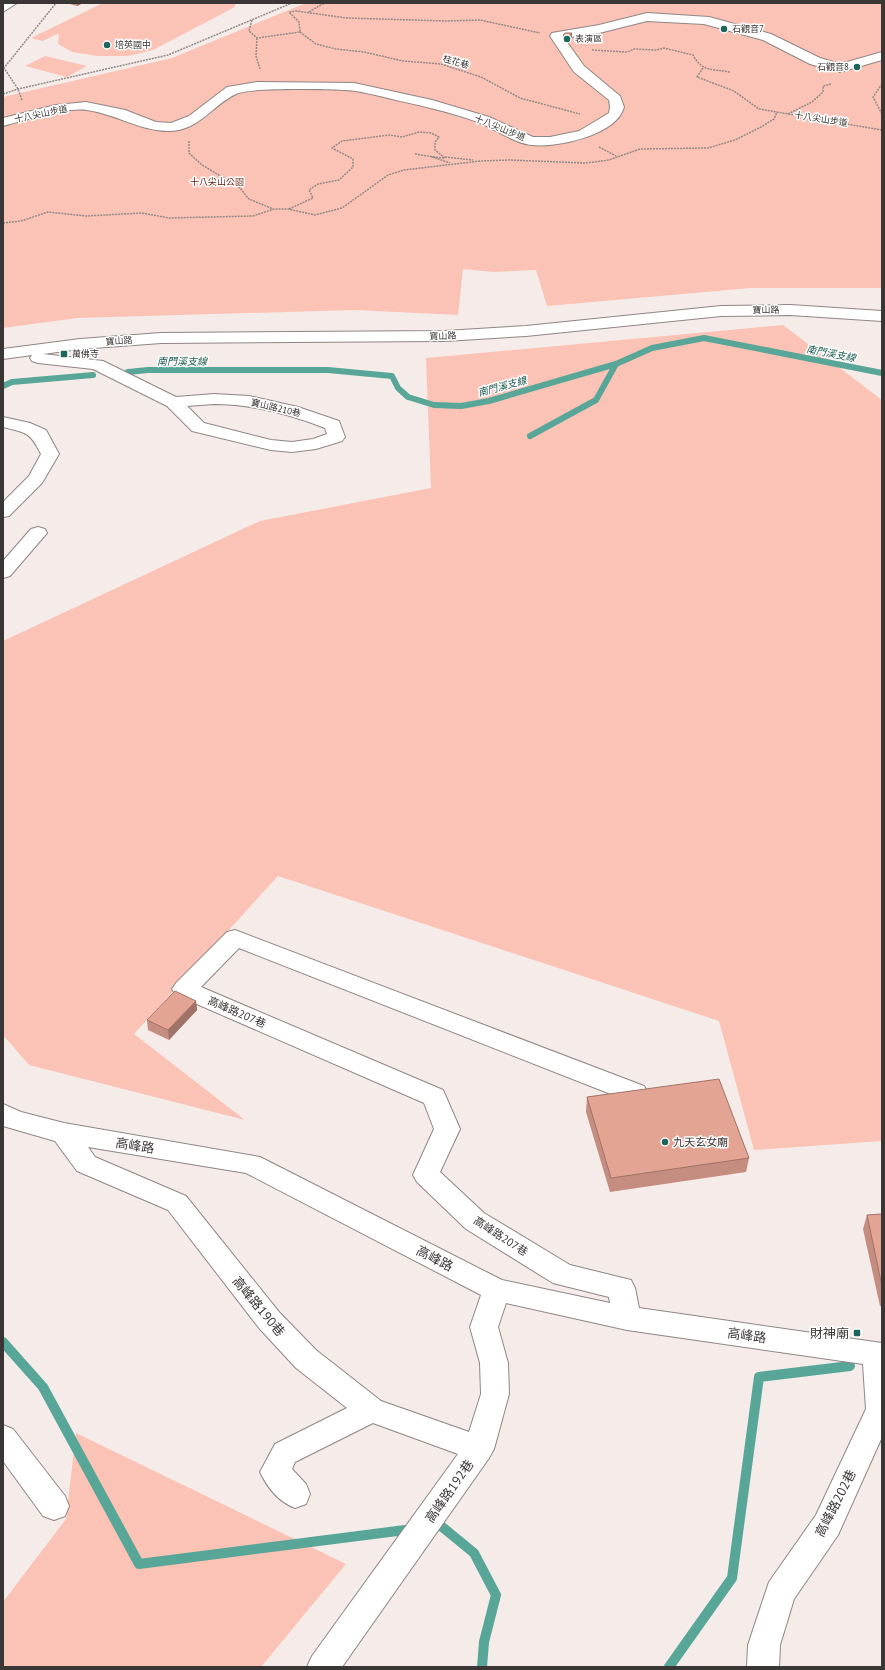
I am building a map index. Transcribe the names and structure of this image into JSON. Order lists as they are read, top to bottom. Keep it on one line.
{"streets":{"street":["十八尖山步道","寶山路","寶山路210巷","高峰路207巷","高峰路","高峰路190巷","高峰路192巷","高峰路202巷"],"path":["桂花巷"]},"crossings":[["桂花巷","十八尖山步道"],["寶山路","寶山路210巷"],["高峰路207巷","高峰路"],["高峰路","高峰路190巷"],["高峰路","高峰路192巷"],["高峰路","高峰路202巷"],["高峰路190巷","高峰路192巷"]],"water":["南門溪支線"],"parks":["十八尖山公園"],"places":{"other":["石觀音7","表演區","培英國中","石觀音8","九天玄女廟"],"transit":["萬佛寺","財神廟"]}}
